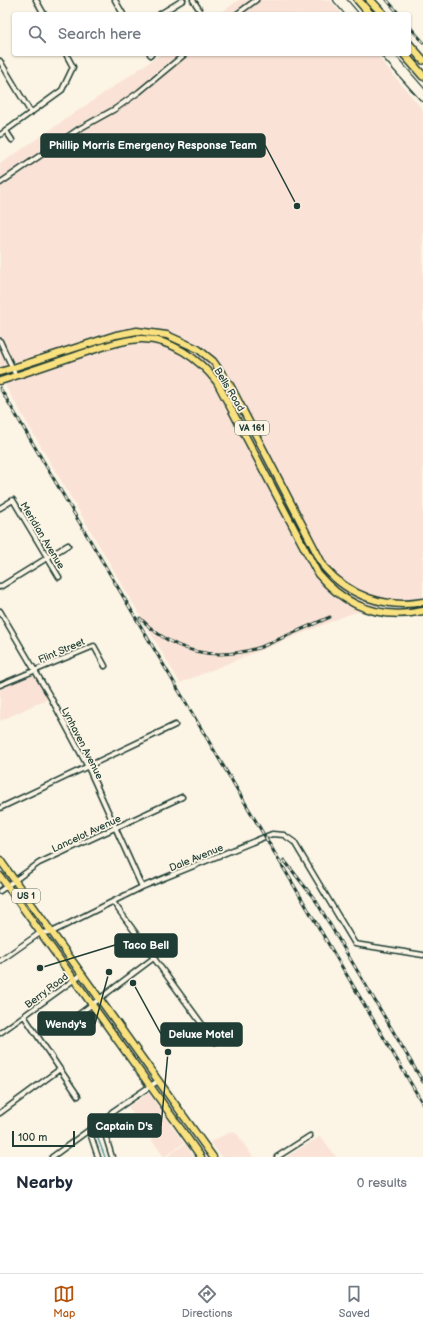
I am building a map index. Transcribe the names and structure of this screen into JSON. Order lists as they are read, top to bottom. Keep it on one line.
{"streets":{"main road":["Bells Road","VA 161","US 1"],"street":["Meridian Avenue","Flint Street","Lynhaven Avenue","Lancelot Avenue","Dale Avenue","Berry Road"]},"crossings":[["Flint Street","Lynhaven Avenue"],["Lynhaven Avenue","Lancelot Avenue"],["Lynhaven Avenue","Dale Avenue"],["Lancelot Avenue","US 1"],["Dale Avenue","US 1"],["US 1","Berry Road"]],"places":["Phillip Morris Emergency Response Team","Taco Bell","Wendy's","Deluxe Motel","Captain D's"],"scale_bar":"100 m","page":{"search":"Search here","scale":"100 m","heading":["Nearby","0 results"],"nav":["Map","Directions","Saved"]}}
